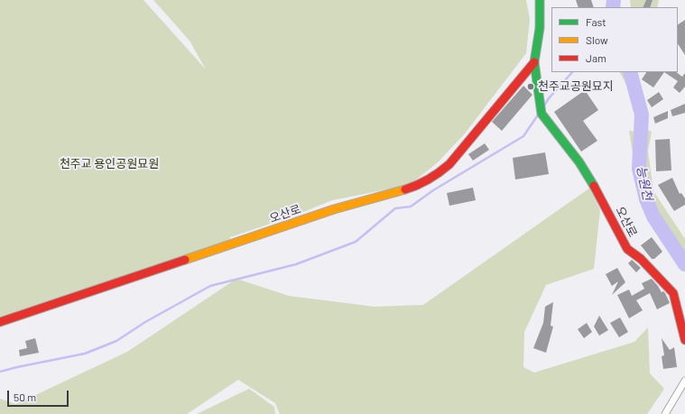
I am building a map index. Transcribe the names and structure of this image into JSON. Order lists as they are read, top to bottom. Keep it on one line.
{"streets":{"street":["오산로"]},"water":["능원천"],"parks":["천주교 용인공원묘원"],"places":["천주교공원묘지"],"legend":["Fast","Slow","Jam"],"scale_bar":"50 m"}
